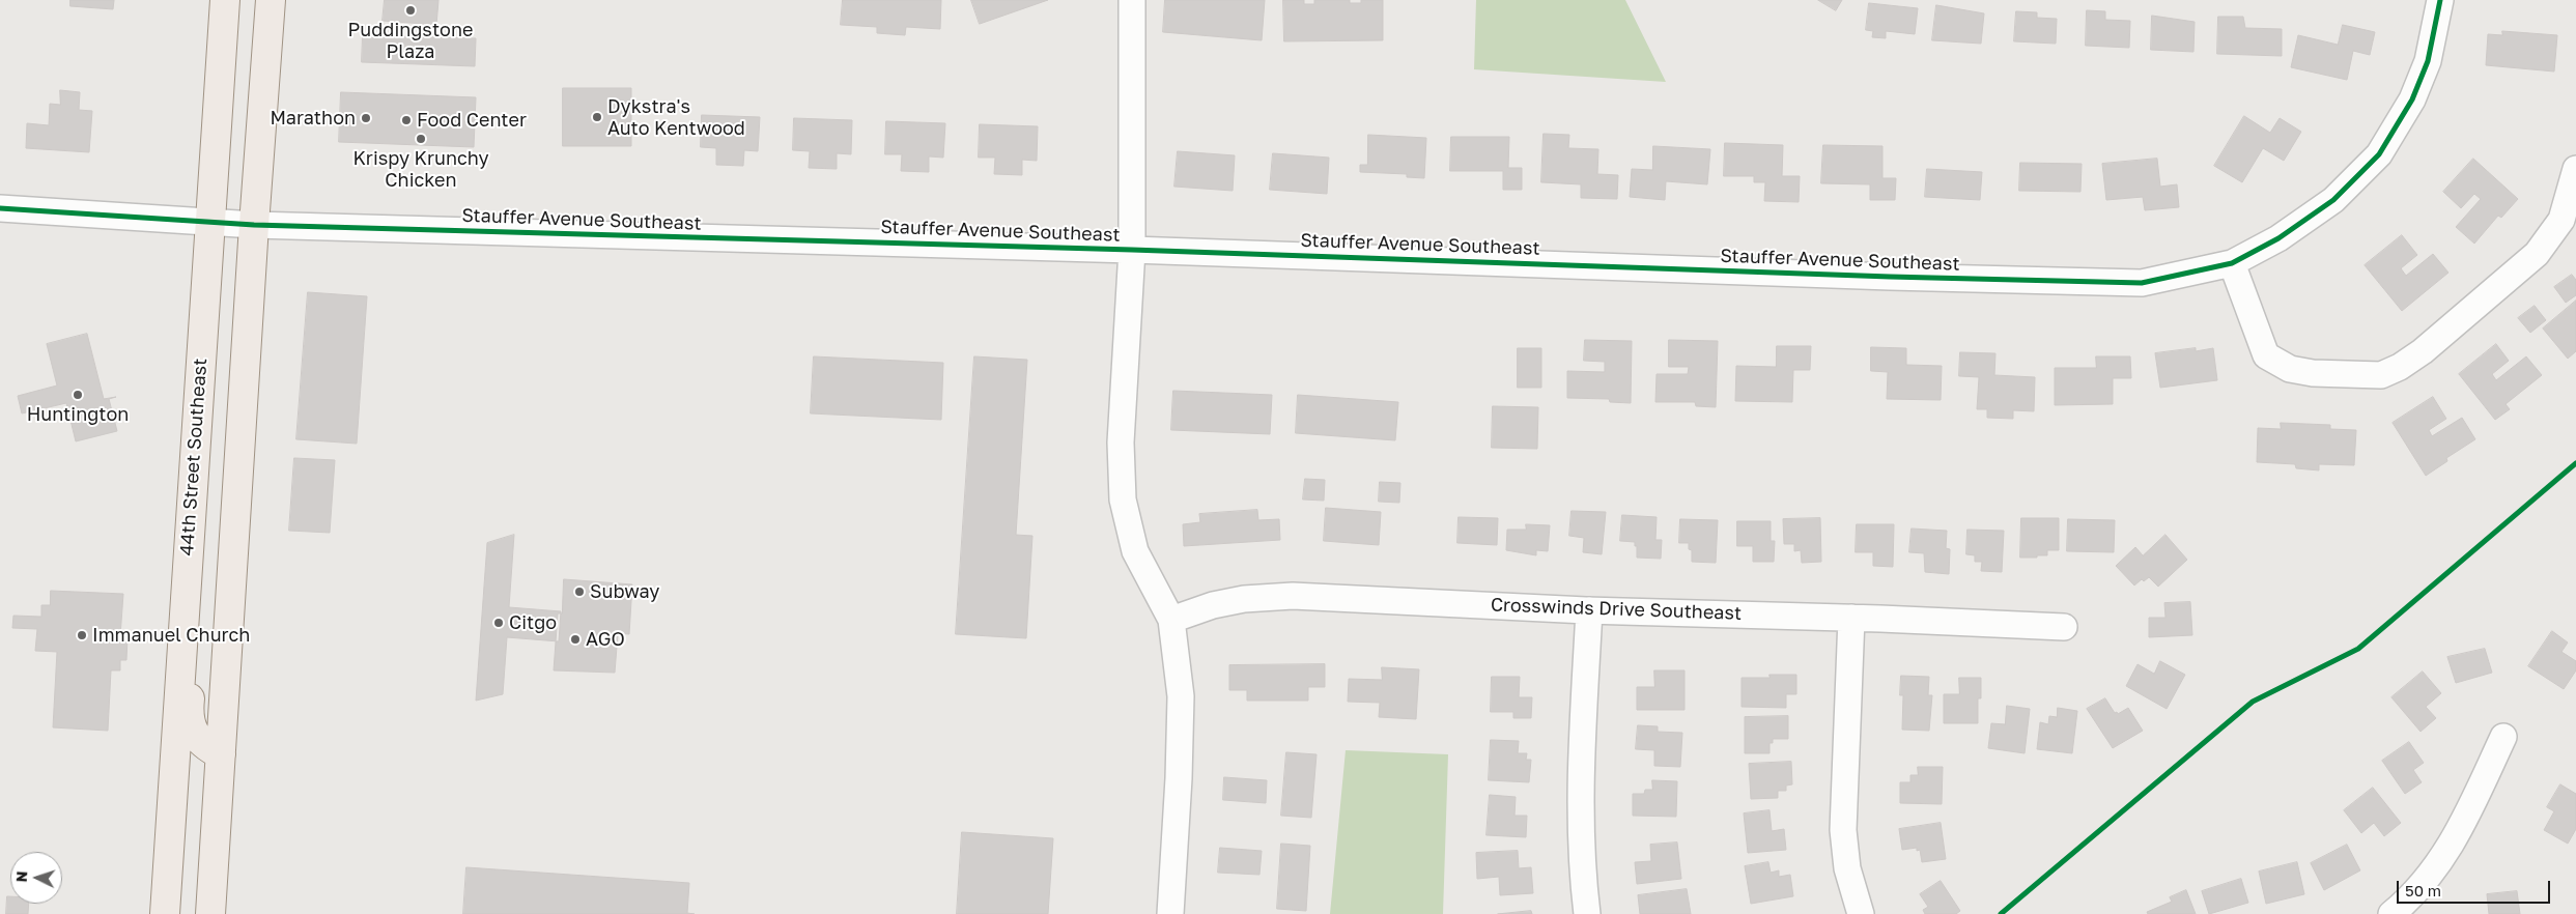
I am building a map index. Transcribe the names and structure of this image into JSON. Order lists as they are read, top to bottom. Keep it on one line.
{"streets":{"main road":["44th Street Southeast"],"street":["Stauffer Avenue Southeast","Crosswinds Drive Southeast"]},"crossings":[["Stauffer Avenue Southeast","44th Street Southeast"]],"places":["Puddingstone Plaza","Dykstra's Auto Kentwood","Marathon","Food Center","Krispy Krunchy Chicken","Huntington","Subway","Citgo","Immanuel Church","AGO"],"scale_bar":"50 m","north":"left"}
